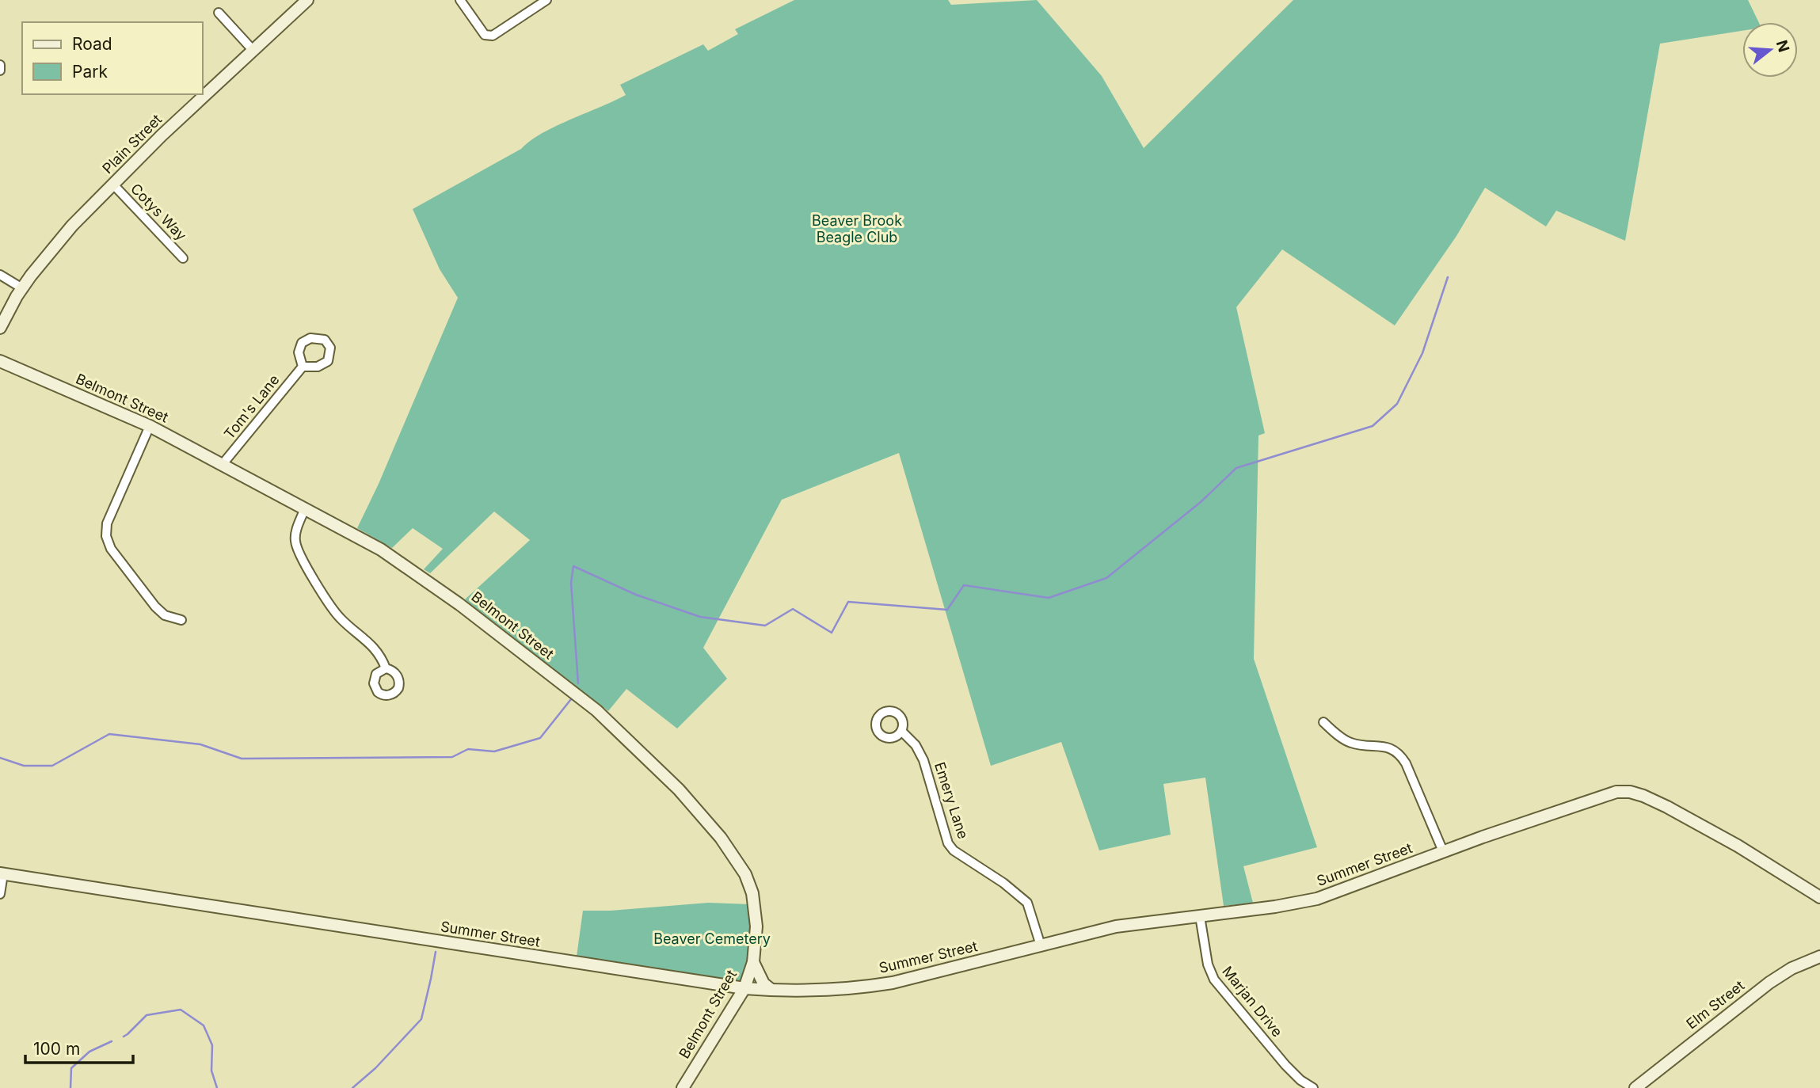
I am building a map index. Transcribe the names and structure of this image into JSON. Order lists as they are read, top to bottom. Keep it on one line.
{"streets":{"street":["Plain Street","Cotys Way","Belmont Street","Tom's Lane","Emery Lane","Summer Street","Marjan Drive","Elm Street"]},"crossings":[["Plain Street","Cotys Way"],["Belmont Street","Tom's Lane"],["Belmont Street","Summer Street"],["Emery Lane","Summer Street"],["Summer Street","Marjan Drive"]],"parks":["Beaver Brook Beagle Club","Beaver Cemetery"],"legend":["Road","Park"],"scale_bar":"100 m","north":"right"}
